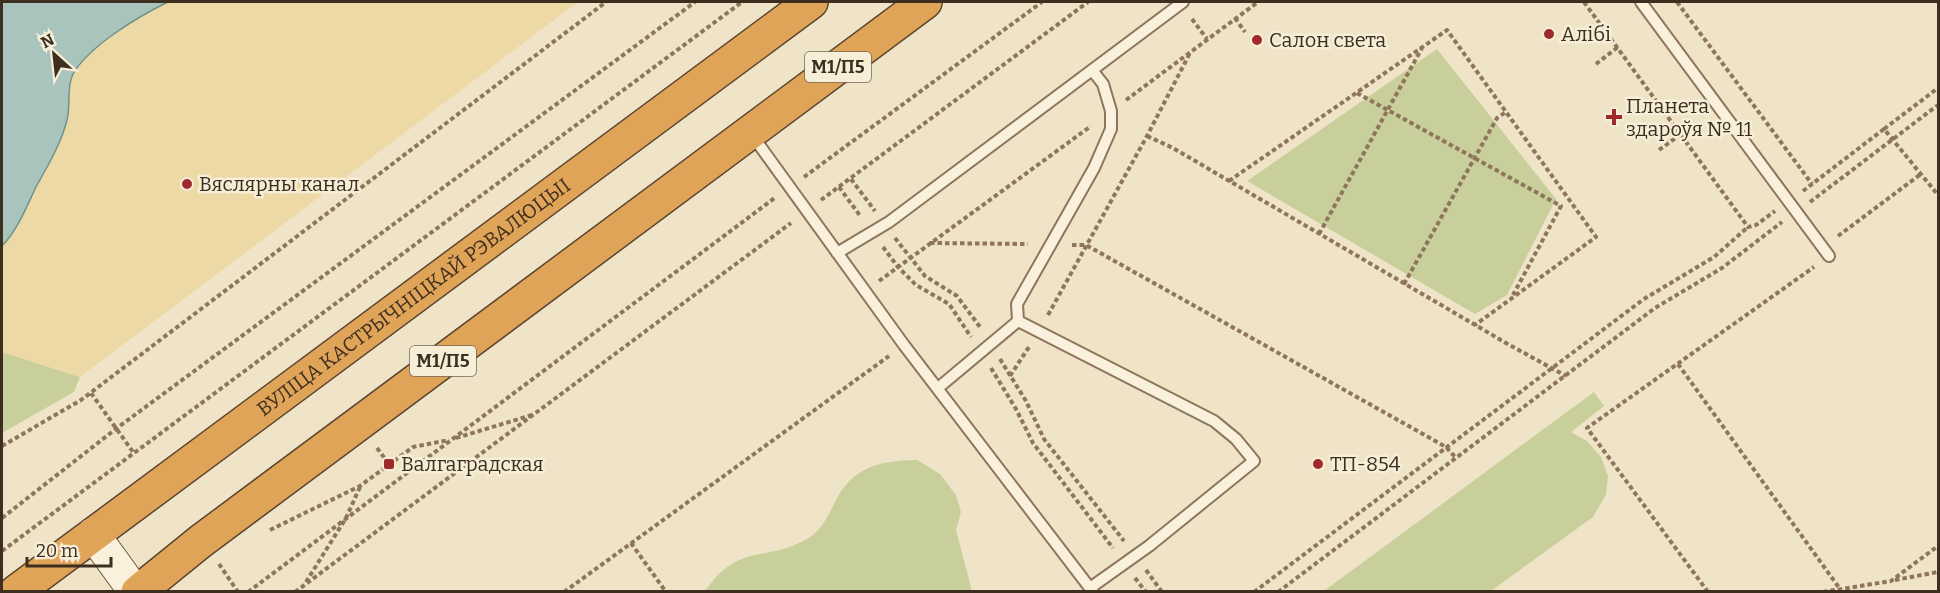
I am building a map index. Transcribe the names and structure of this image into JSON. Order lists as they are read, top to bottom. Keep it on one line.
{"streets":{"highway":["М1/П5","ВУЛІЦА КАСТРЫЧНІЦКАЙ РЭВАЛЮЦЫІ"]},"places":{"other":["Алібі","Салон света","Вяслярны канал","ТП-854"],"health":["Планета здароўя № 11"],"transit":["Валгаградская"]},"scale_bar":"20 m","north":"top left"}
